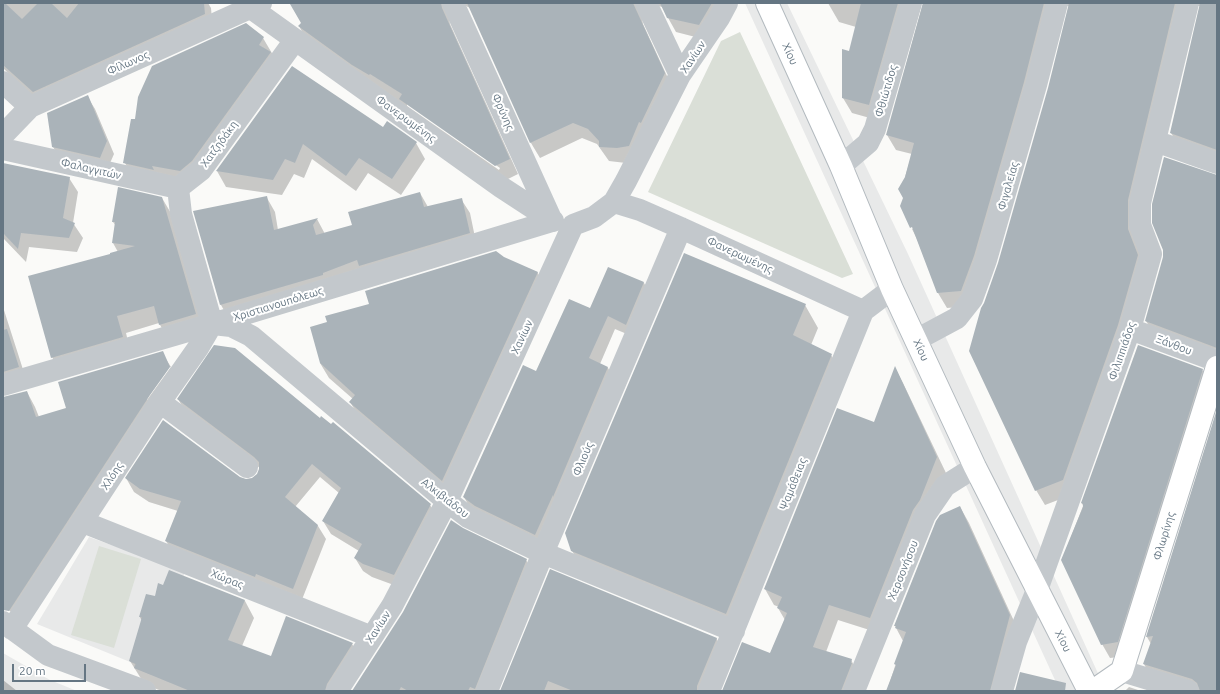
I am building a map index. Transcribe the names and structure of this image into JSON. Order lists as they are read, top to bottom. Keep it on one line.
{"streets":{"street":["Χίου","Χανίων","Φίλωνος","Φθιώτιδος","Φρύνης","Φανερωμένης","Χατζηδάκη","Φαλαγγιτών","Φιγαλείας","Χριστιανουπόλεως","Ξάνθου","Φιλιππιάδος","Φλιούς","Χλόης","Ψαμάθειας","Αλκιβιάδου","Φλωρίνης","Χερσονήσου","Χώρας"]},"crossings":[["Χίου","Φθιώτιδος"],["Χίου","Φιγαλείας"],["Χίου","Φιλιππιάδος"],["Χίου","Χερσονήσου"],["Χανίων","Φρύνης"],["Χανίων","Φανερωμένης"],["Χανίων","Χριστιανουπόλεως"],["Χανίων","Αλκιβιάδου"],["Χανίων","Χώρας"],["Φίλωνος","Φανερωμένης"],["Φρύνης","Φανερωμένης"],["Φρύνης","Χριστιανουπόλεως"],["Φανερωμένης","Χατζηδάκη"],["Φανερωμένης","Χριστιανουπόλεως"],["Φανερωμένης","Φλιούς"],["Φανερωμένης","Ψαμάθειας"],["Χατζηδάκη","Φαλαγγιτών"],["Χριστιανουπόλεως","Χλόης"],["Χριστιανουπόλεως","Αλκιβιάδου"],["Ξάνθου","Φιλιππιάδος"],["Φλιούς","Αλκιβιάδου"],["Χλόης","Αλκιβιάδου"],["Χλόης","Χώρας"],["Ψαμάθειας","Αλκιβιάδου"]],"scale_bar":"20 m"}
